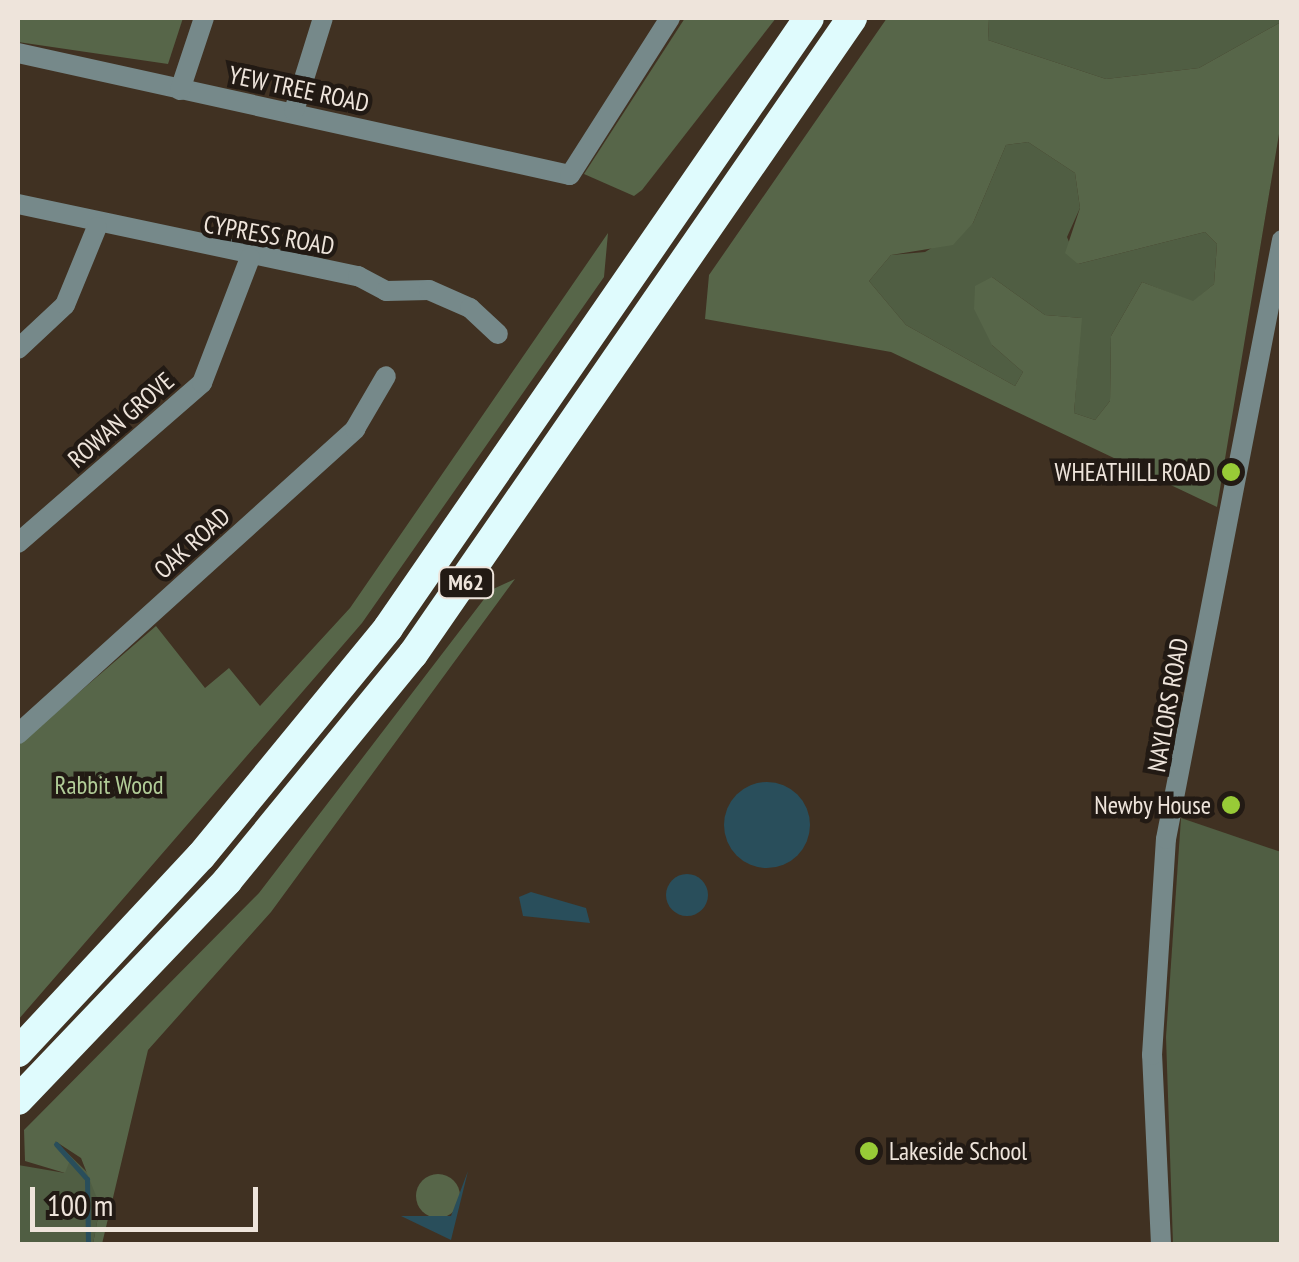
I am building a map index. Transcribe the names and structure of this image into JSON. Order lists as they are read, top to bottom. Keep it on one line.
{"streets":{"highway":["M62"],"street":["YEW TREE ROAD","CYPRESS ROAD","ROWAN GROVE","OAK ROAD","NAYLORS ROAD"]},"crossings":[["CYPRESS ROAD","ROWAN GROVE"]],"parks":["Rabbit Wood"],"places":["WHEATHILL ROAD","Newby House","Lakeside School"],"scale_bar":"100 m"}
